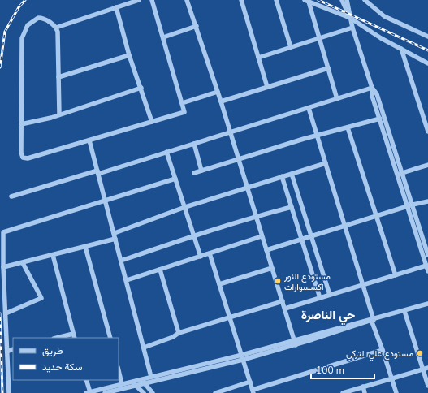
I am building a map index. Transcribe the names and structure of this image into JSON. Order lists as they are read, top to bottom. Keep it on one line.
{"districts":["حي الناصرة"],"places":["مستودع النور اكسسوارات","مستودع علي التركي"],"legend":["طريق","سكة حديد"],"scale_bar":"100 m"}
